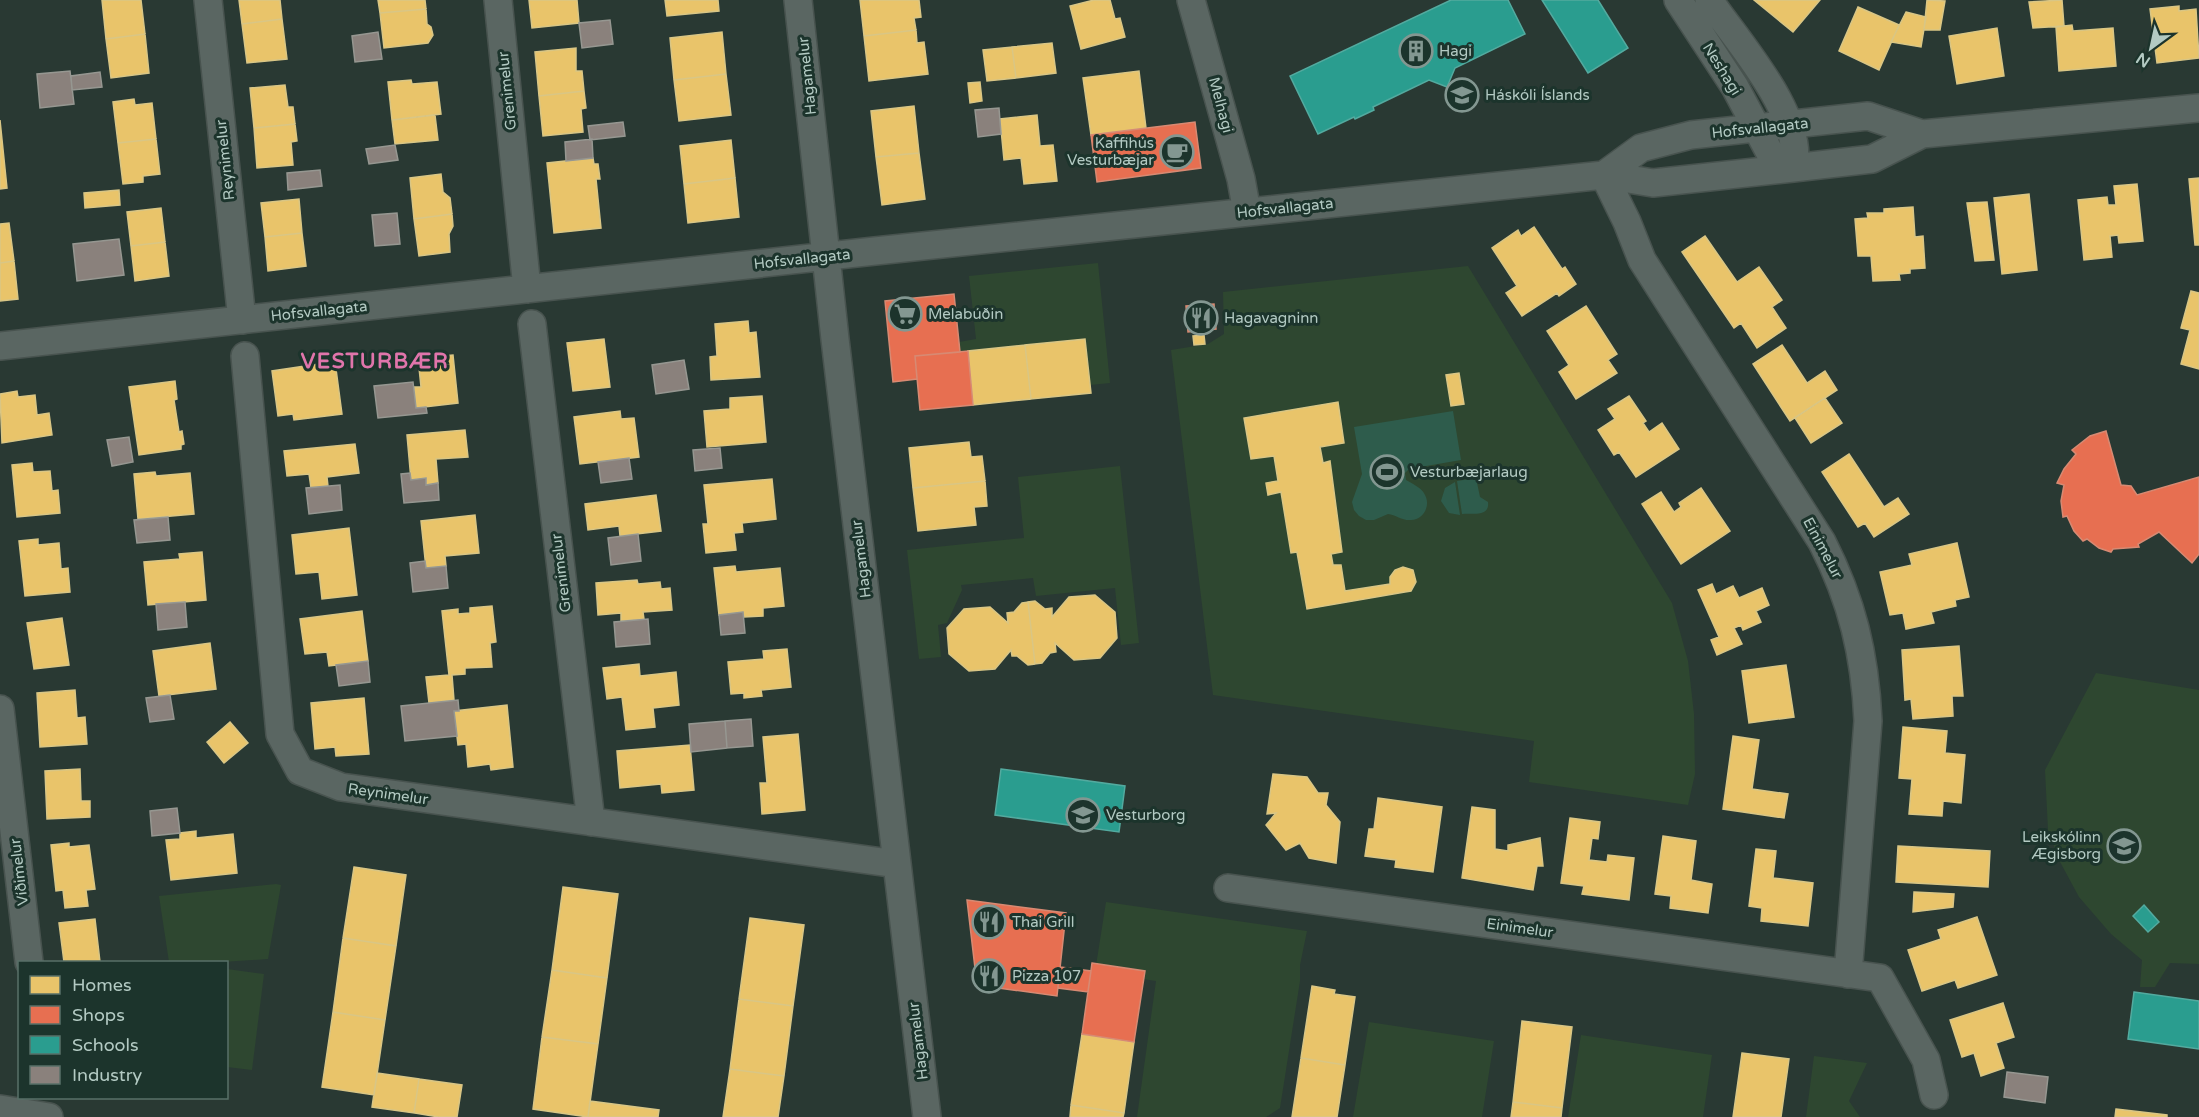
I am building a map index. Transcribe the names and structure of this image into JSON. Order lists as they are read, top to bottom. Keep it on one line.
{"streets":{"street":["Neshagi","Hagamelur","Grenimelur","Melhagi","Hofsvallagata","Reynimelur","Einimelur","Víðimelur"]},"crossings":[["Neshagi","Hofsvallagata"],["Hagamelur","Hofsvallagata"],["Hagamelur","Reynimelur"],["Grenimelur","Hofsvallagata"],["Grenimelur","Reynimelur"],["Melhagi","Hofsvallagata"],["Hofsvallagata","Reynimelur"],["Hofsvallagata","Einimelur"]],"districts":["VESTURBÆR"],"places":{"building":["Hagi"],"school or university":["Háskóli Íslands","Vesturborg","Leikskólinn Ægisborg"],"cafe":["Kaffihús Vesturbæjar"],"supermarket":["Melabúðin"],"restaurant":["Hagavagninn","Thai Grill","Pizza 107"],"sports":["Vesturbæjarlaug"]},"legend":["Homes","Shops","Schools","Industry"],"north":"bottom left"}
